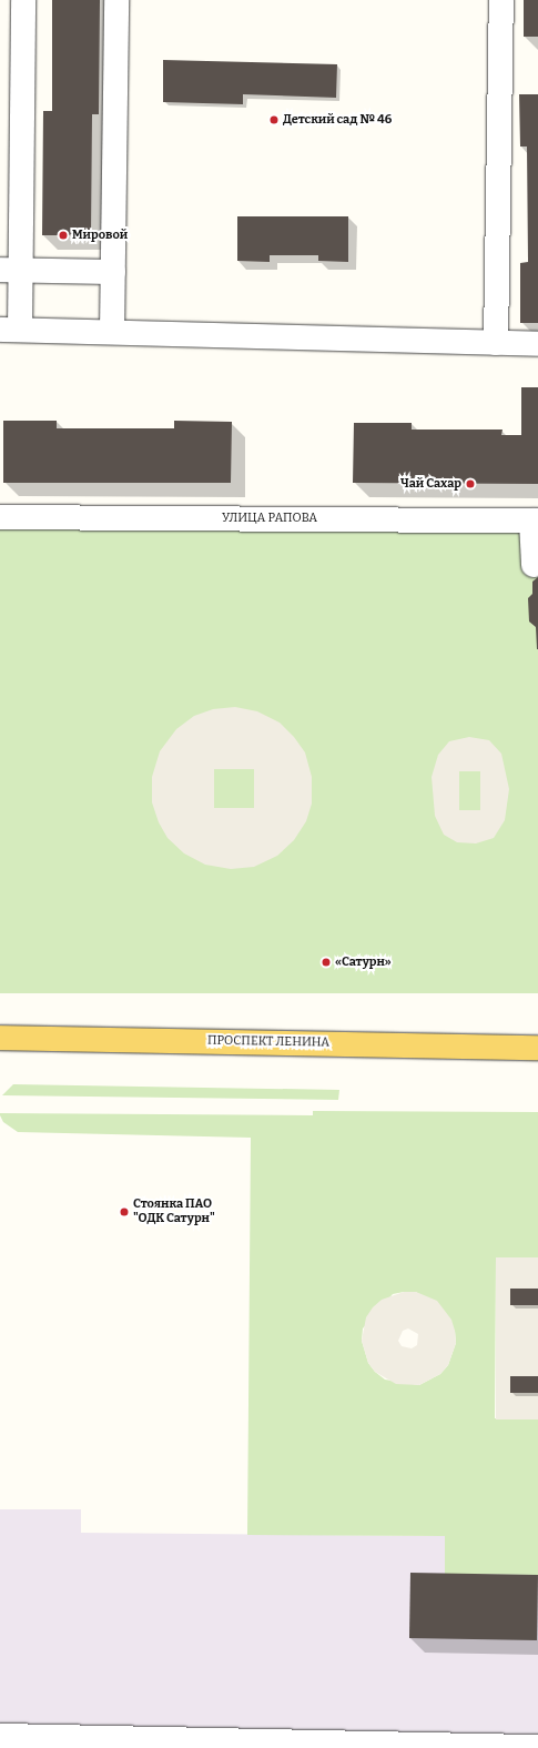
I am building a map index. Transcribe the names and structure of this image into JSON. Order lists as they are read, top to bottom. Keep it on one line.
{"streets":{"main road":["ПРОСПЕКТ ЛЕНИНА"],"street":["УЛИЦА РАПОВА"]},"places":["Детский сад № 46","Мировой","Чай Сахар","«Сатурн»","Стоянка ПАО \"ОДК Сатурн\""]}
